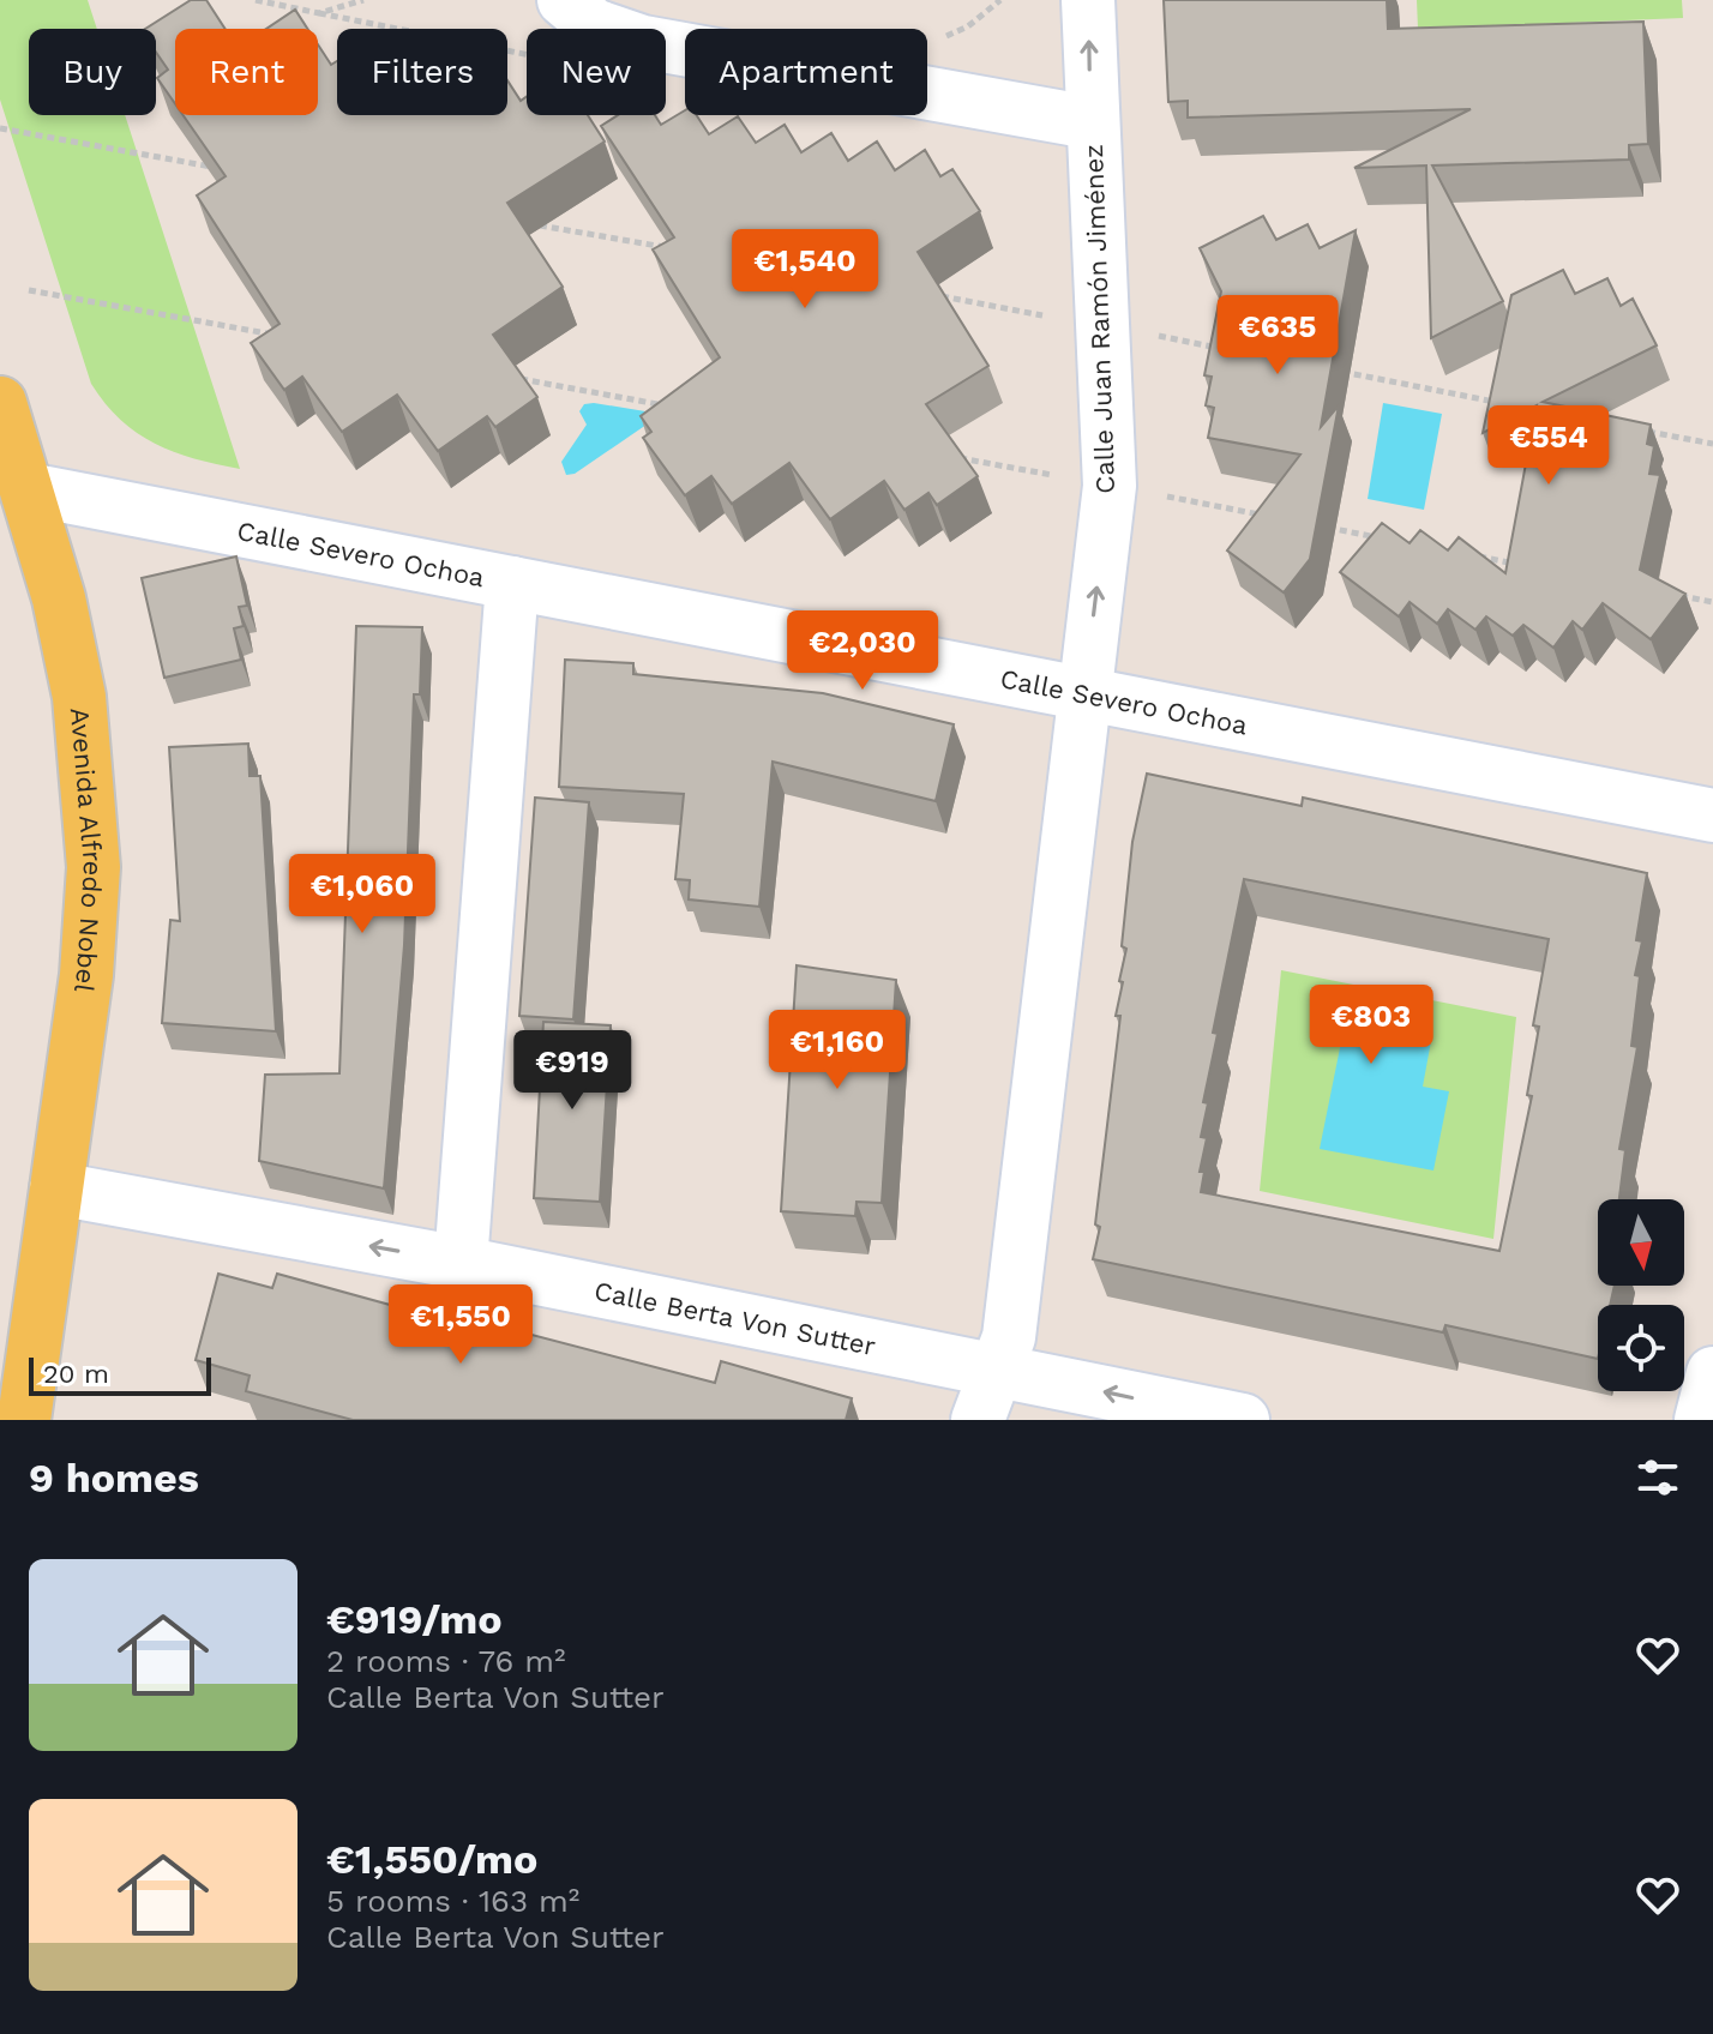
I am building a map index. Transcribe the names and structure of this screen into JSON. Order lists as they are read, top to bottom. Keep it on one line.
{"streets":{"main road":["Avenida Alfredo Nobel"],"street":["Calle Juan Ramón Jiménez","Calle Severo Ochoa","Calle Berta Von Sutter"]},"crossings":[["Calle Juan Ramón Jiménez","Calle Severo Ochoa"],["Calle Juan Ramón Jiménez","Calle Berta Von Sutter"],["Calle Severo Ochoa","Avenida Alfredo Nobel"],["Avenida Alfredo Nobel","Calle Berta Von Sutter"]],"one_way":["Calle Berta Von Sutter"],"scale_bar":"20 m","north":"bottom","page":{"chip":["Buy","Rent","Filters","New","Apartment"],"price":["€1,540","€635","€554","€2,030","€1,060","€803","€1,160","€919","€1,550"],"scale":"20 m","heading":"9 homes","list":[{"name":"€919/mo","note":"2 rooms · 76 m² · Calle Berta Von Sutter"},{"name":"€1,550/mo","note":"5 rooms · 163 m² · Calle Berta Von Sutter"}]}}
